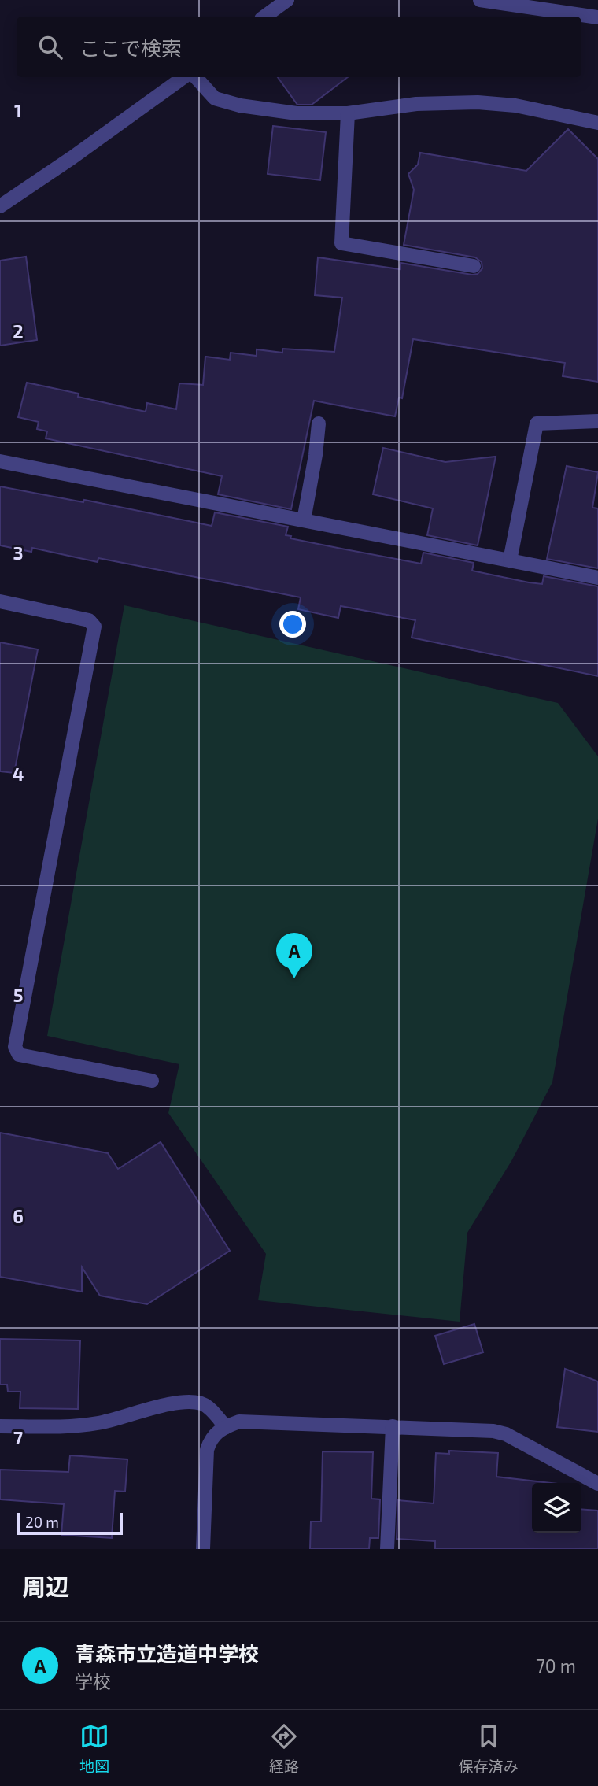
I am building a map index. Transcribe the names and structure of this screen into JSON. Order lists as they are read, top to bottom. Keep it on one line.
{"scale_bar":"20 m","page":{"search":"ここで検索","pins":"A","scale":"20 m","heading":"周辺","list":[{"mark":"A","name":"青森市立造道中学校","note":"学校","value":"70 m"}],"nav":["地図","経路","保存済み"]},"grid":{"rows":["1","2","3","4","5","6","7"]}}
